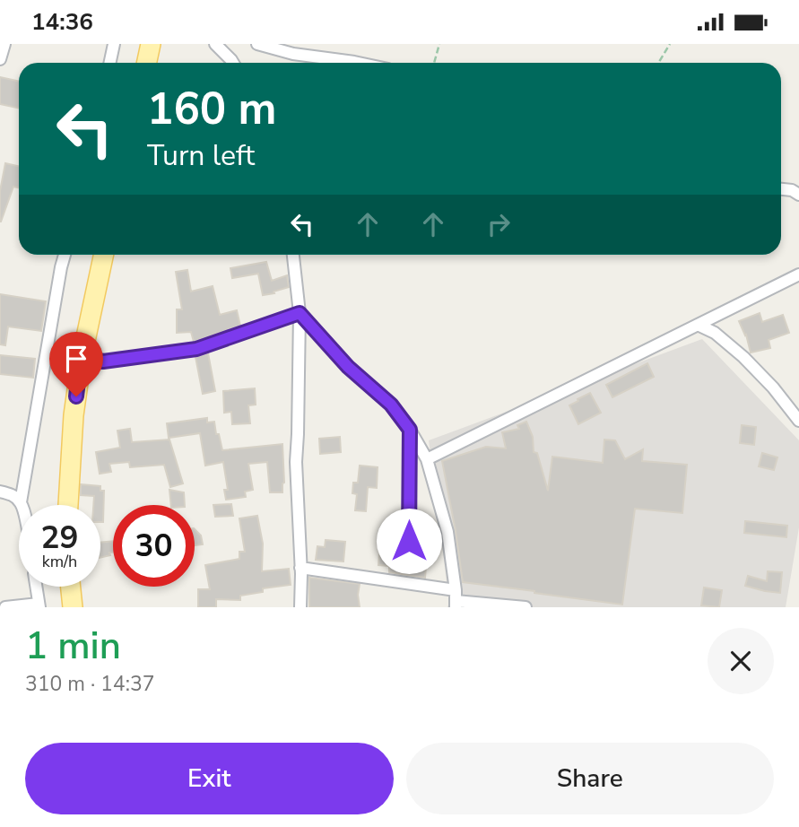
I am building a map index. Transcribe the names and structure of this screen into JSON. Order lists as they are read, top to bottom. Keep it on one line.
{"page":{"status":"14:36","turn":["160 m","Turn left"],"speed":"29 km/h","limit":"30","heading":["1 min","310 m · 14:37"],"buttons":["Exit","Share"]}}
